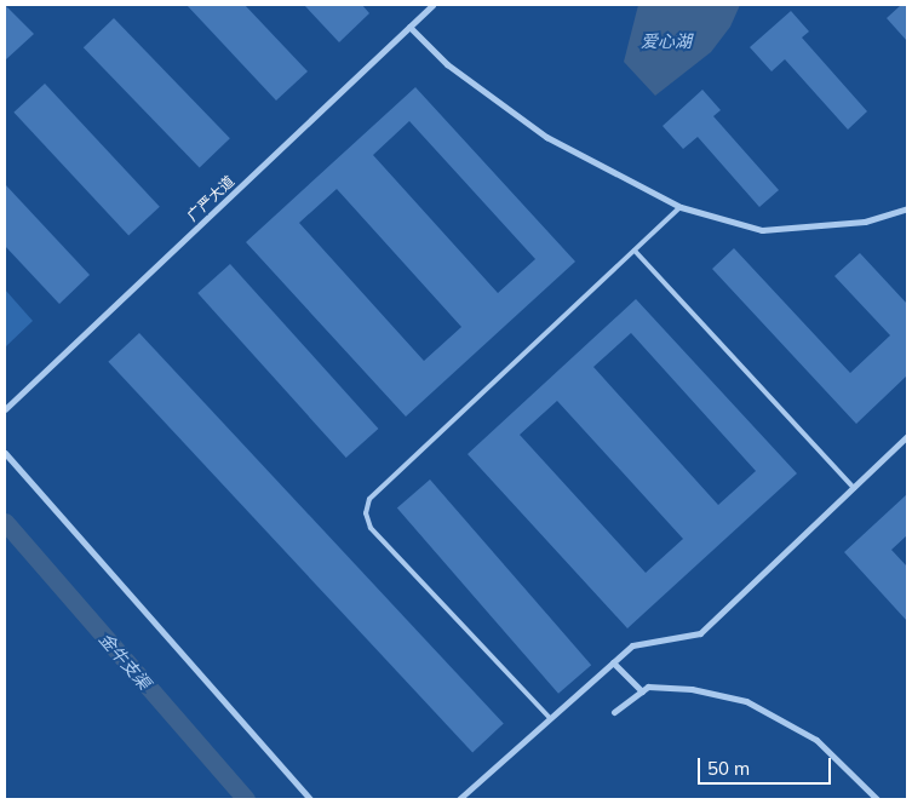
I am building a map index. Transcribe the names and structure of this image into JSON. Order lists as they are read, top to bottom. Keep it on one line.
{"streets":{"street":["广严大道"]},"water":["爱心湖","金牛支渠"],"scale_bar":"50 m"}
